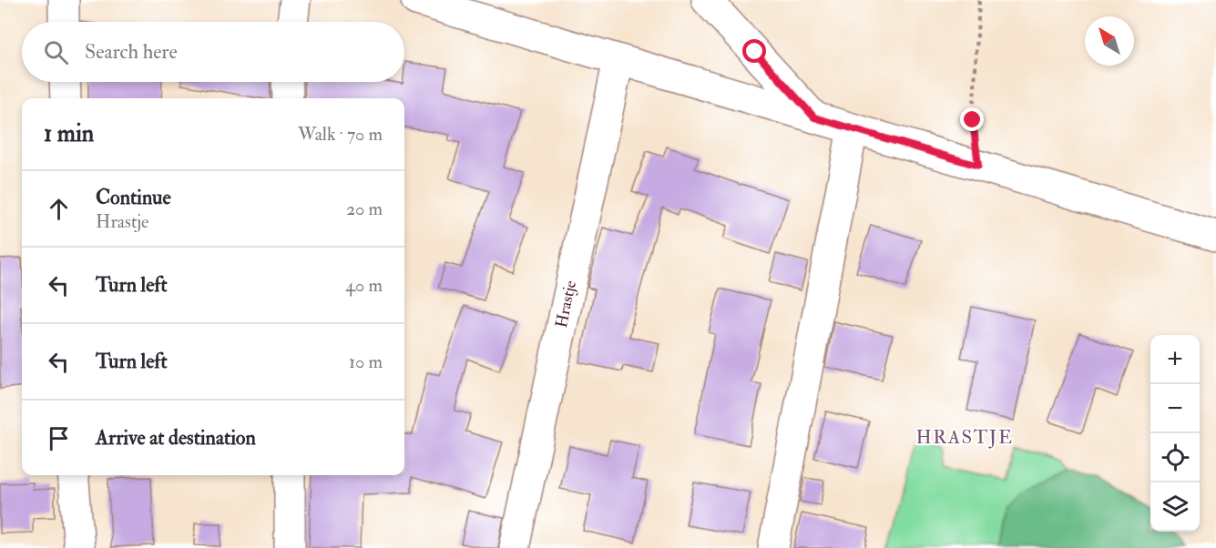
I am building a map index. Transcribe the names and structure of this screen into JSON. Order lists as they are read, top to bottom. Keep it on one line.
{"streets":{"street":["Hrastje"]},"districts":["HRASTJE"],"north":"top left","page":{"search":"Search here","heading":["1 min","Walk · 70 m"],"list":[["Continue","Hrastje","20 m"],["Turn left","40 m"],["Turn left","10 m"],"Arrive at destination"],"map_buttons":["+","−"]}}
